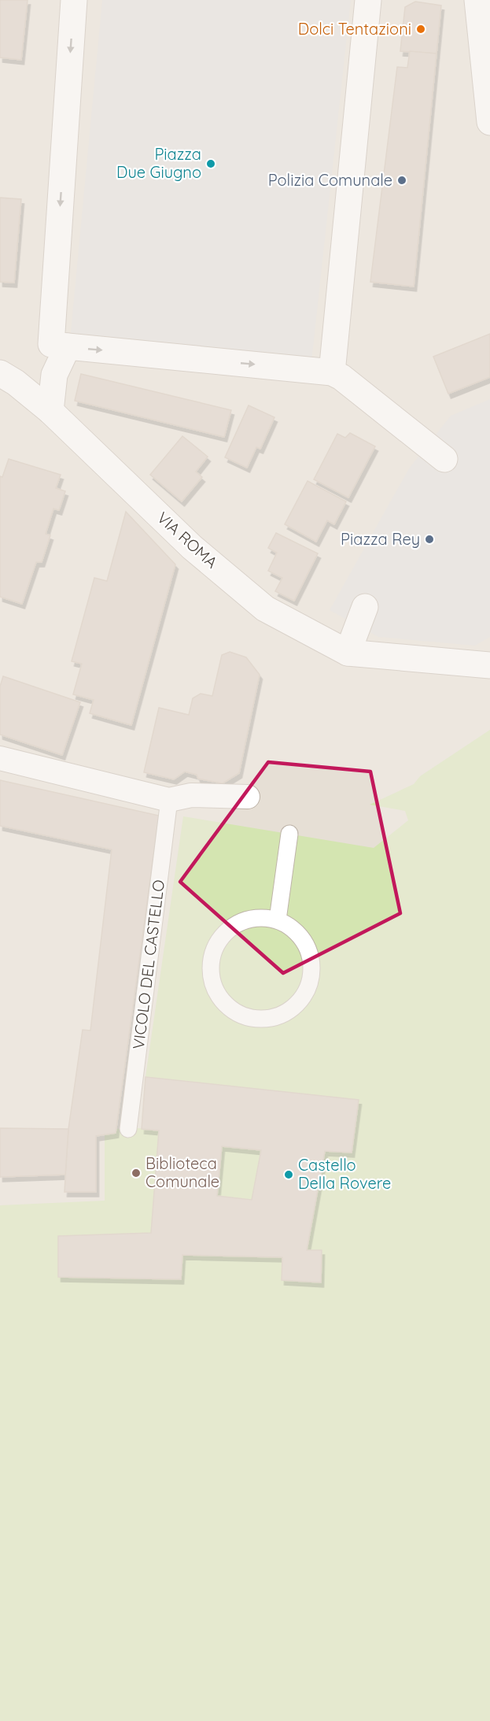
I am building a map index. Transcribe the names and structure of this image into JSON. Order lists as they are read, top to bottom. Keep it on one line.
{"streets":{"street":["VIA ROMA"],"lane":["VICOLO DEL CASTELLO"]},"places":["Dolci Tentazioni","Piazza Due Giugno","Polizia Comunale","Piazza Rey","Biblioteca Comunale","Castello Della Rovere"]}
